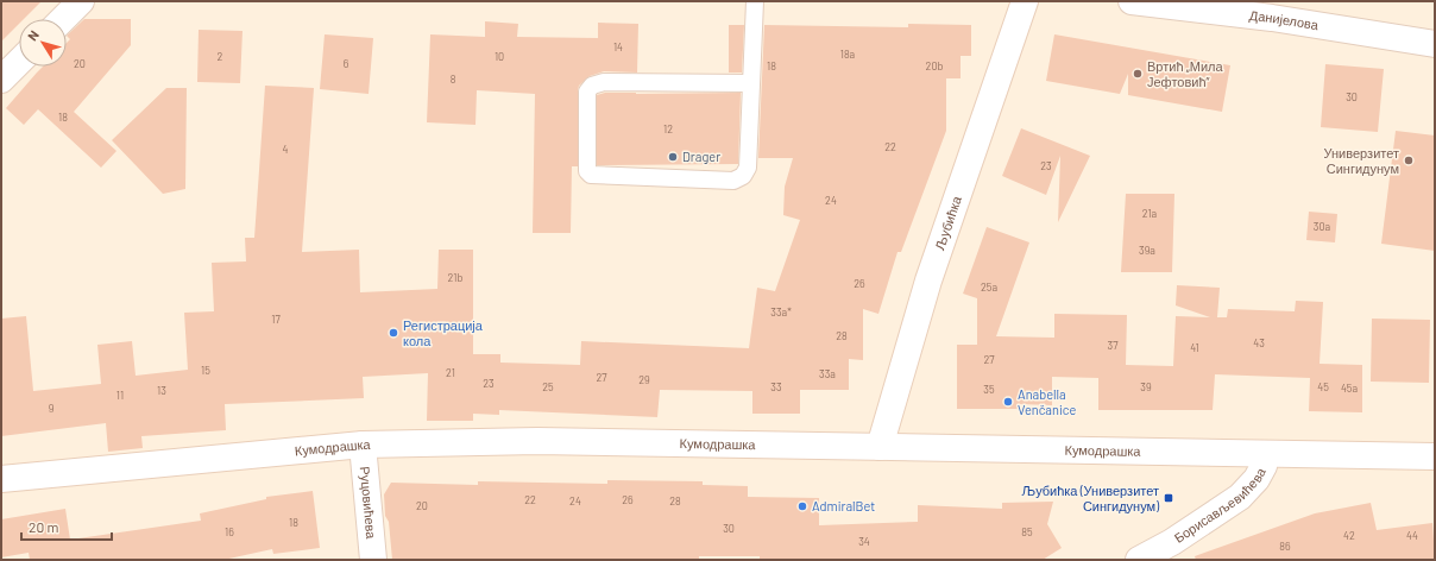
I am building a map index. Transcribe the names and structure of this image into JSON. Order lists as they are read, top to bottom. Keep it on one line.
{"streets":{"street":["Данијелова","Љубићка","Кумодрашка","Руцовићева","Борисављевићева"]},"crossings":[["Љубићка","Кумодрашка"],["Кумодрашка","Руцовићева"],["Кумодрашка","Борисављевићева"]],"places":{"other":["Вртић „Мила Јефтовић”","Drager","Универзитет Сингидунум","Регистрација кола","Anabella Venčanice","AdmiralBet"],"transit":["Љубићка (Универзитет Сингидунум)"]},"house_numbers":["14","18a","2","10","20","6","18","20b","8","30","18","12","22","4","23","24","21a","30a","39a","21b","26","25a","33a*","17","28","43","37","41","27","15","21","33a","27","29","23","25","33","39","45","45a","35","13","11","9","22","26","24","28","20","18","30","16","85","42","44","34","86"],"scale_bar":"20 m","north":"top left"}
